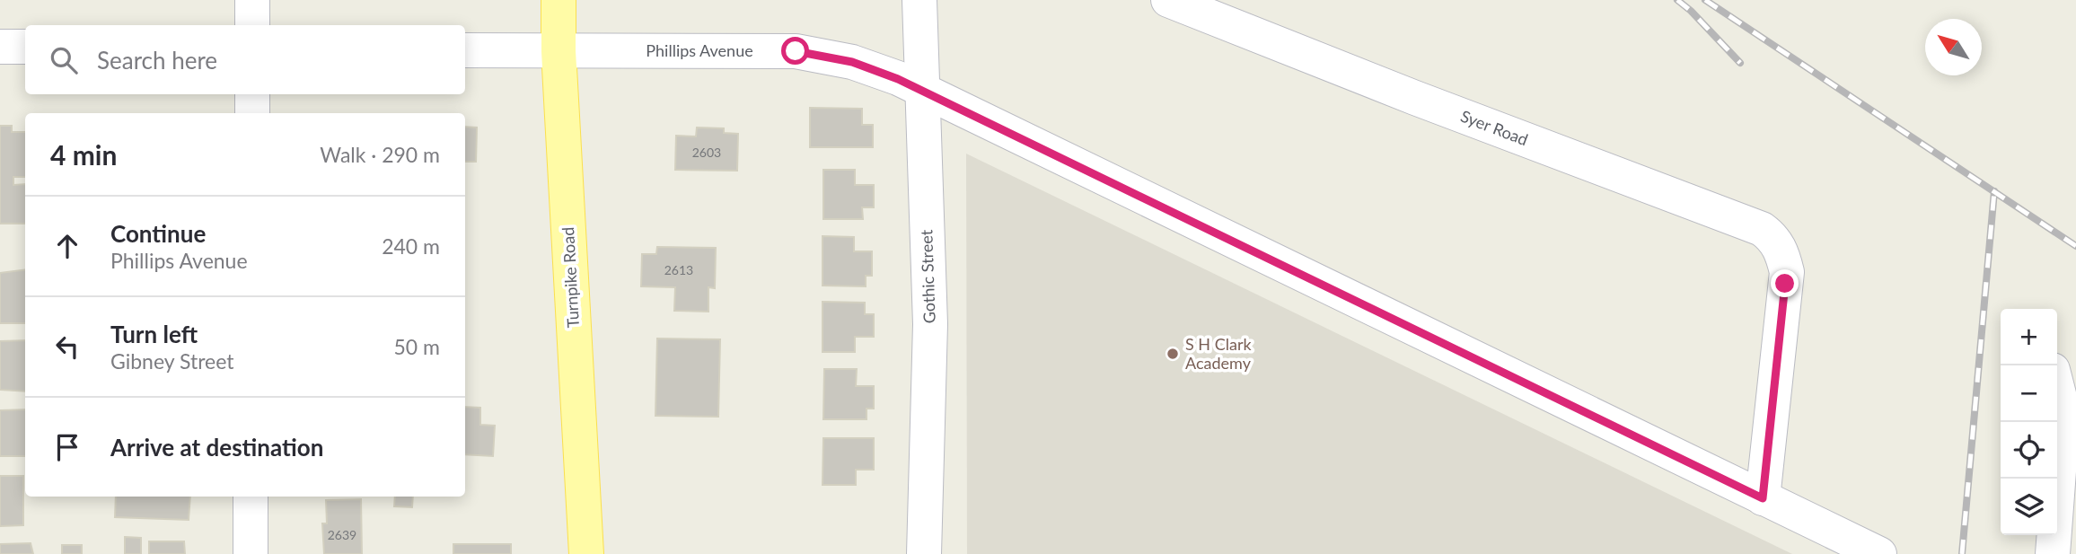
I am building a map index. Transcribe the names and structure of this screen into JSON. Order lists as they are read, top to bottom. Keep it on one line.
{"streets":{"main road":["Turnpike Road"],"street":["Phillips Avenue","Syer Road","Gothic Street"]},"crossings":[["Phillips Avenue","Syer Road"],["Phillips Avenue","Gothic Street"],["Phillips Avenue","Turnpike Road"]],"places":["S H Clark Academy"],"house_numbers":["2603","2613","2639"],"north":"top left","page":{"search":"Search here","heading":["4 min","Walk · 290 m"],"list":[["Continue","Phillips Avenue","240 m"],["Turn left","Gibney Street","50 m"],"Arrive at destination"],"map_buttons":["+","−"]}}
